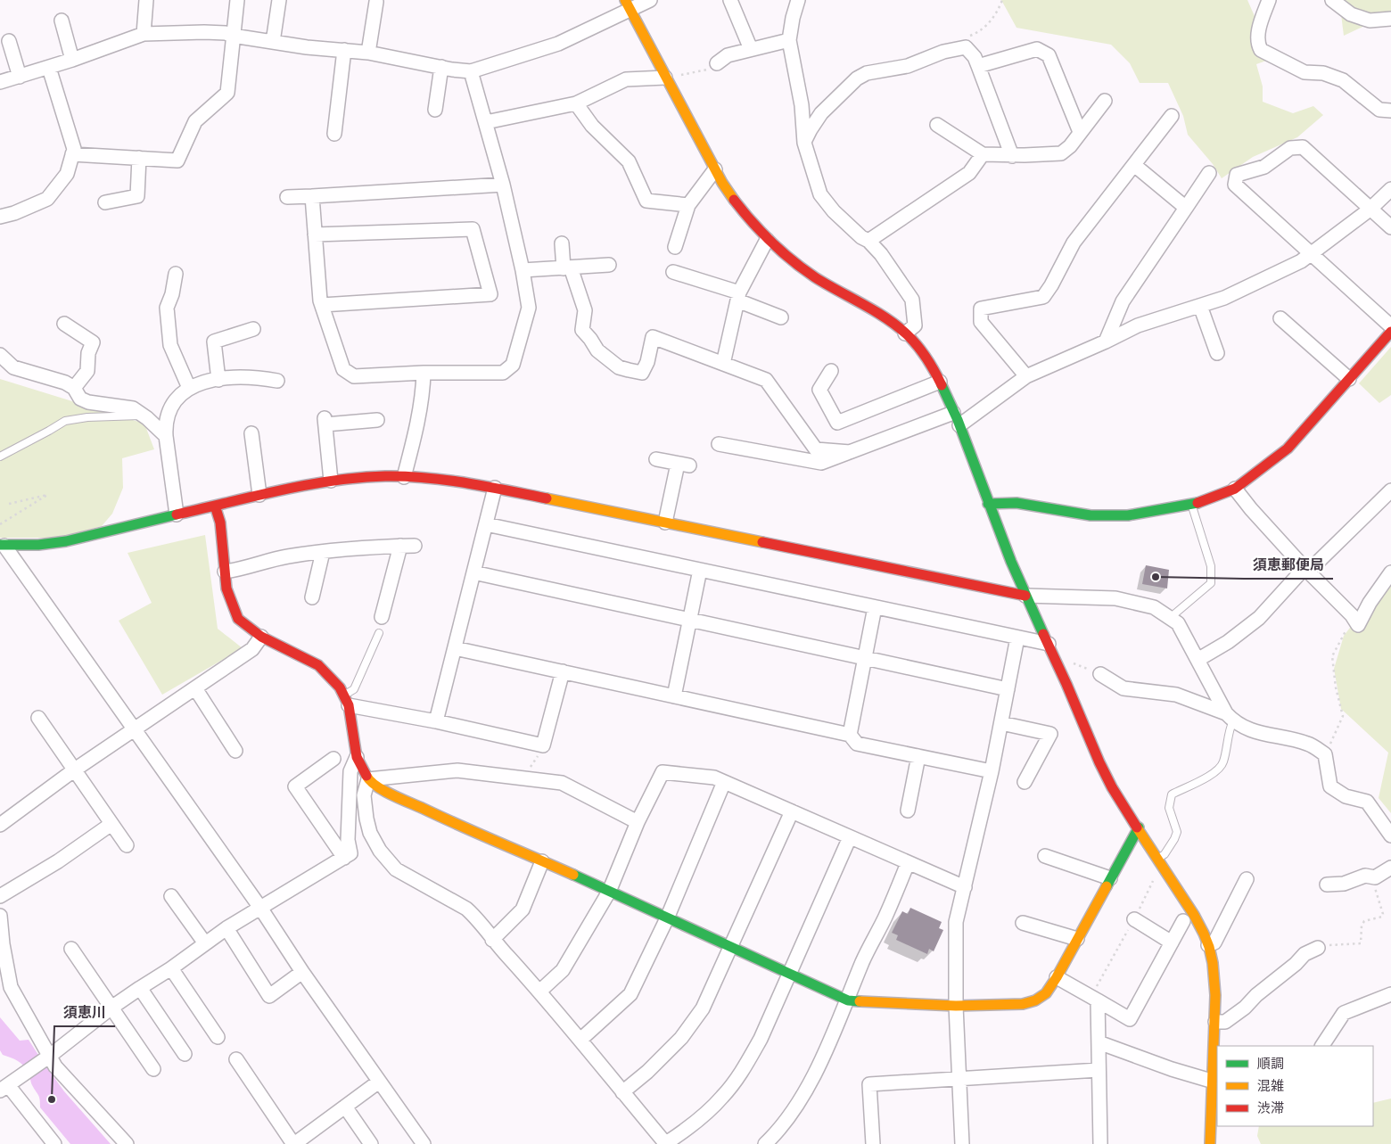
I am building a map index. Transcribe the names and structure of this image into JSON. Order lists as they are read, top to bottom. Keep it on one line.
{"places":["須恵郵便局","須恵川"],"legend":["順調","混雑","渋滞"]}
